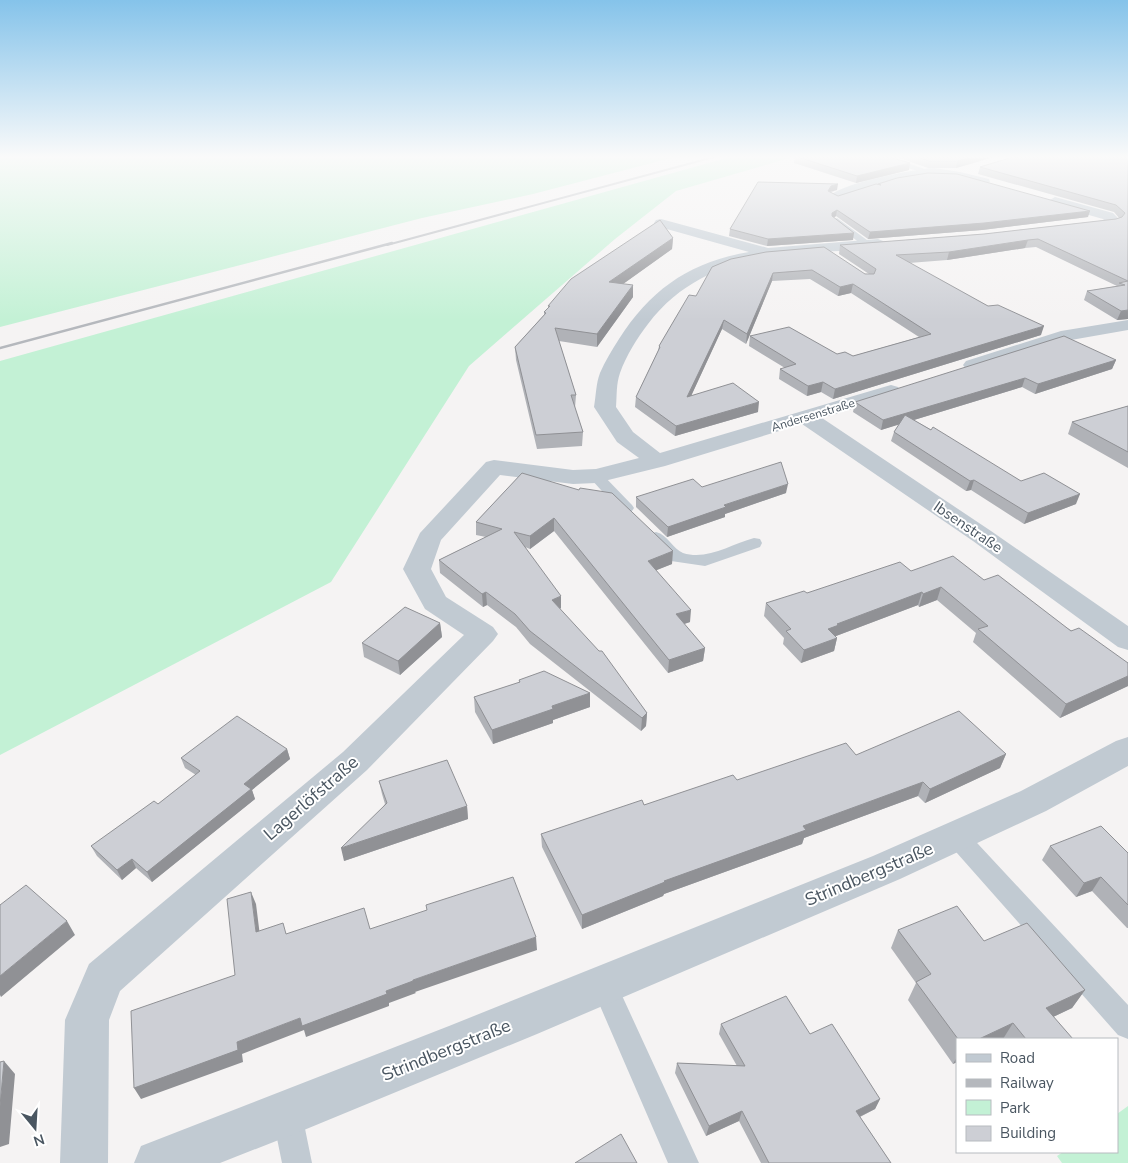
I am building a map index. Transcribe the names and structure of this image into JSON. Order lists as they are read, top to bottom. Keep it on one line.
{"streets":{"street":["Andersenstraße","Ibsenstraße","Lagerlöfstraße","Strindbergstraße"]},"crossings":[["Andersenstraße","Ibsenstraße"],["Andersenstraße","Lagerlöfstraße"]],"legend":["Road","Railway","Park","Building"],"north":"bottom"}
